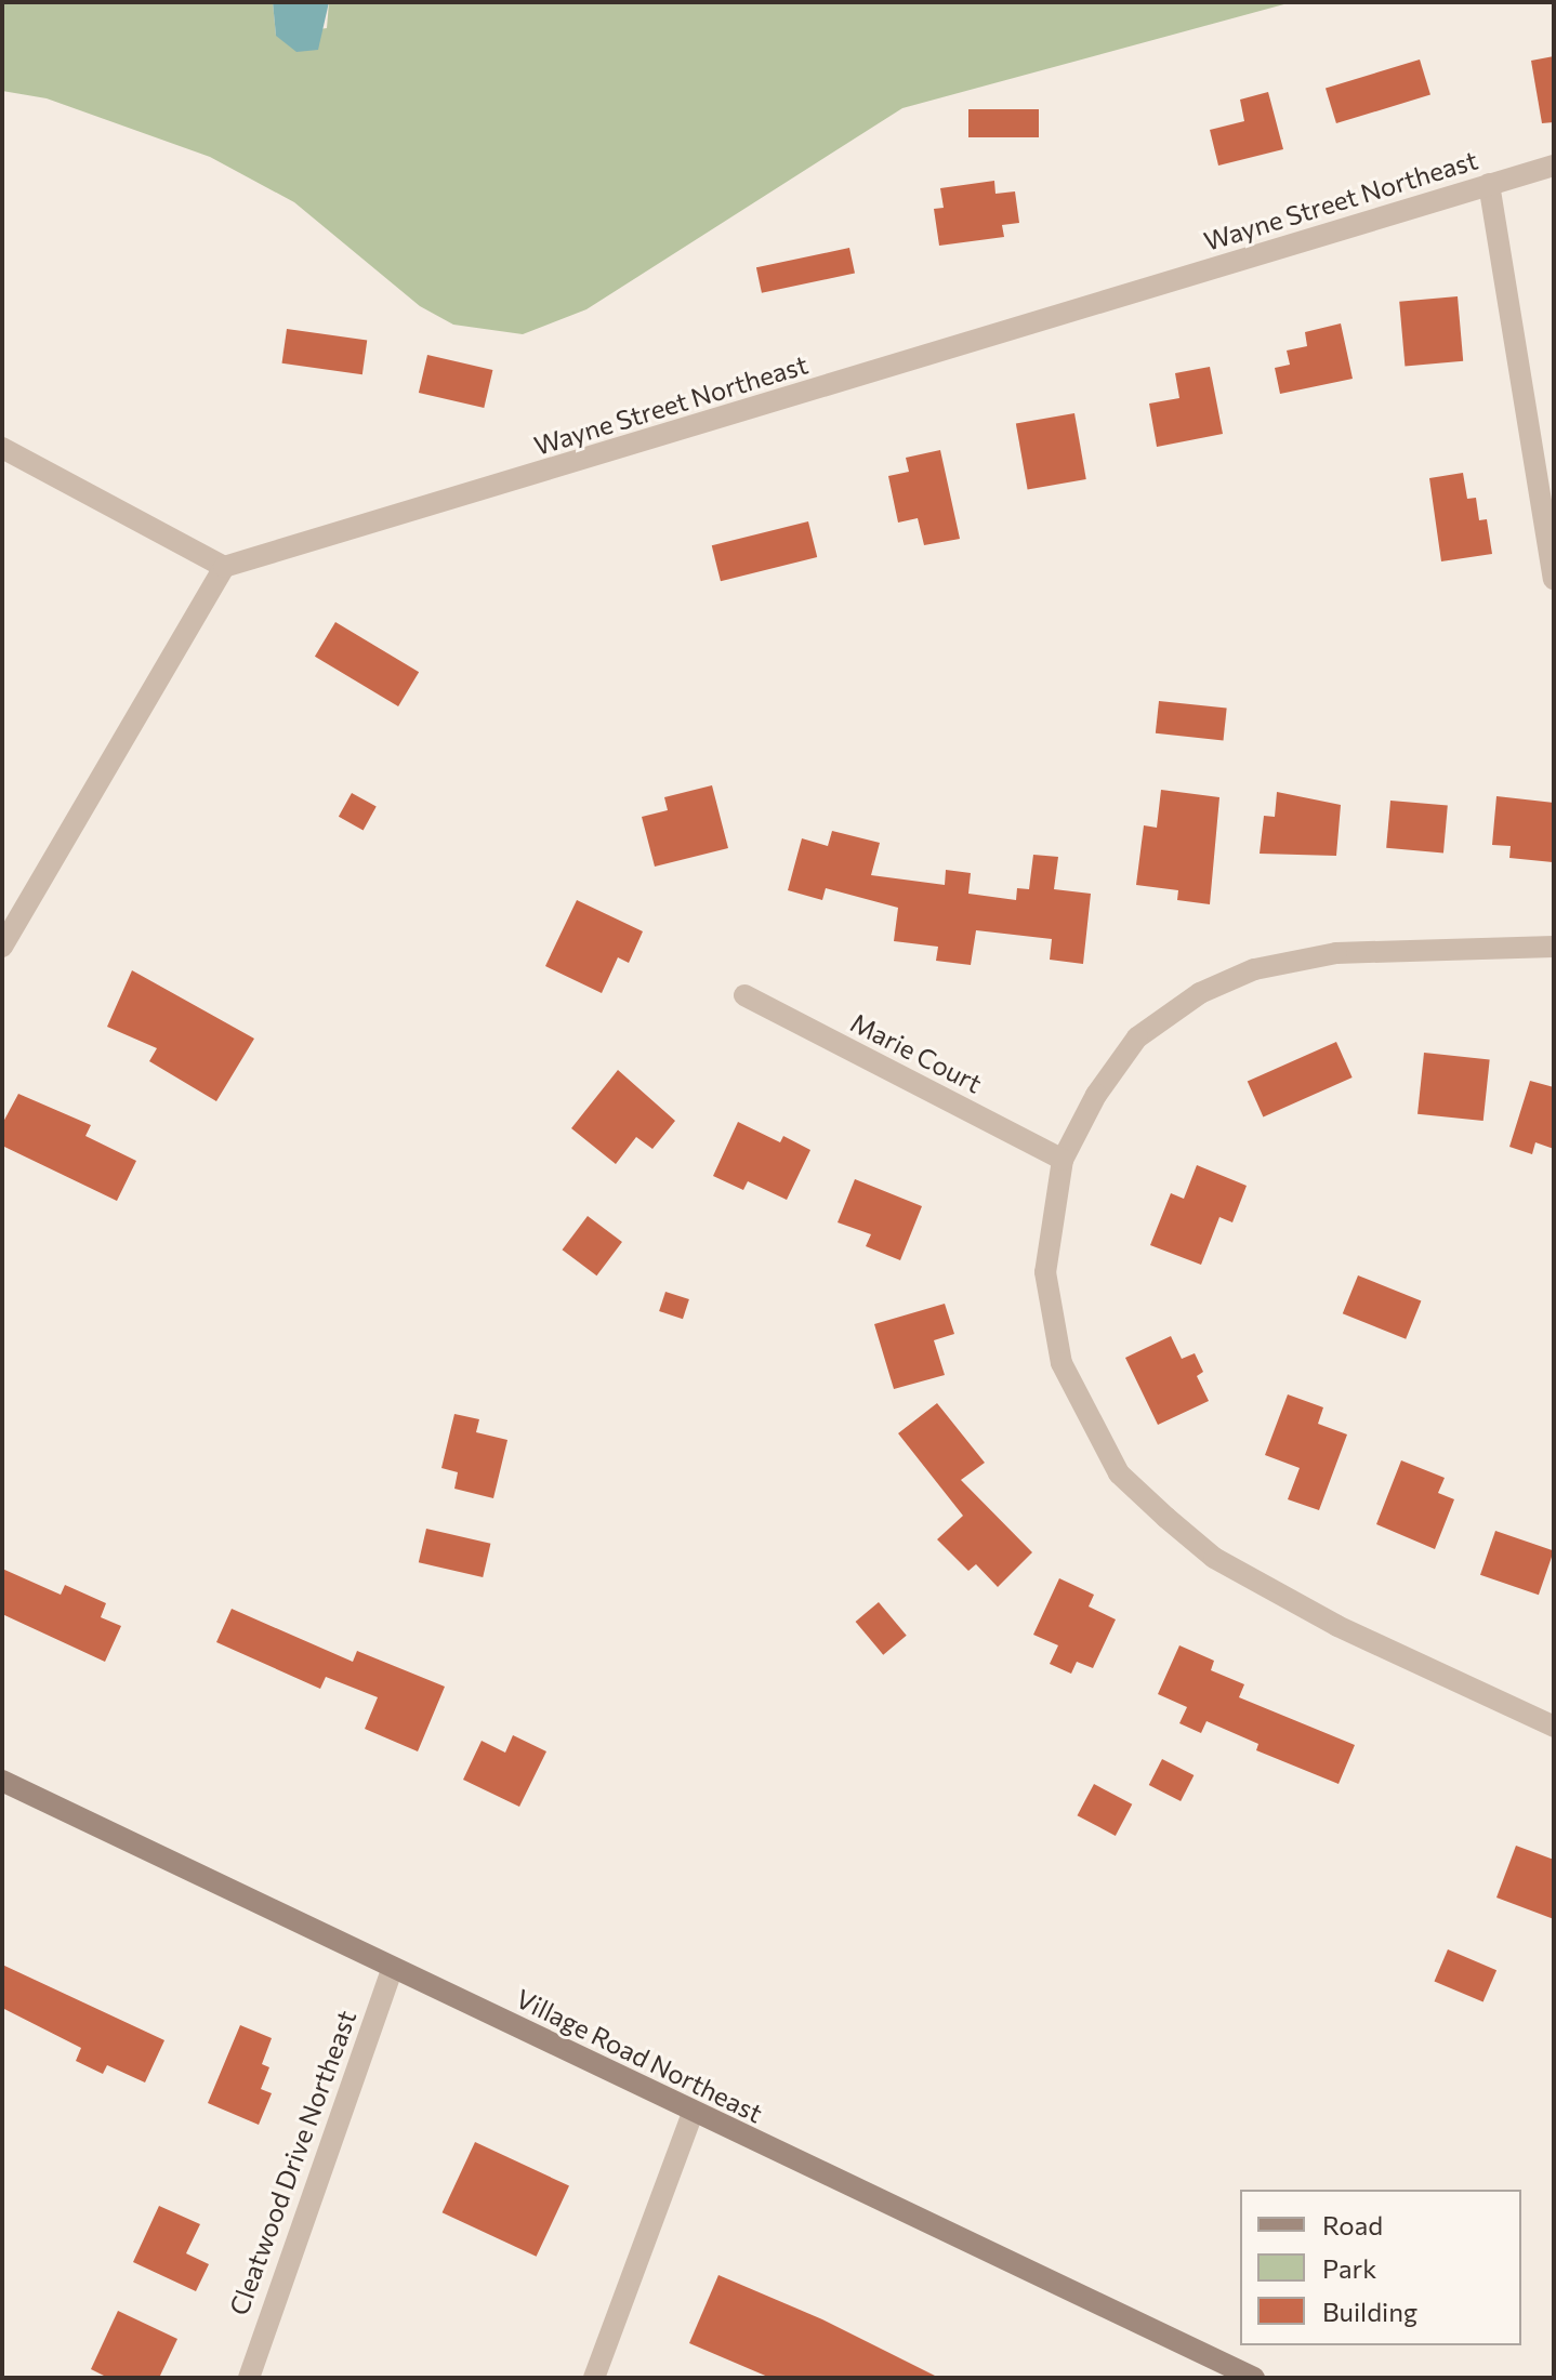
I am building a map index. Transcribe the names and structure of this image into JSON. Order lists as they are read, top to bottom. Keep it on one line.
{"streets":{"main road":["Village Road Northeast"],"street":["Wayne Street Northeast","Marie Court","Cleatwood Drive Northeast"]},"crossings":[["Village Road Northeast","Cleatwood Drive Northeast"]],"legend":["Road","Park","Building"]}
